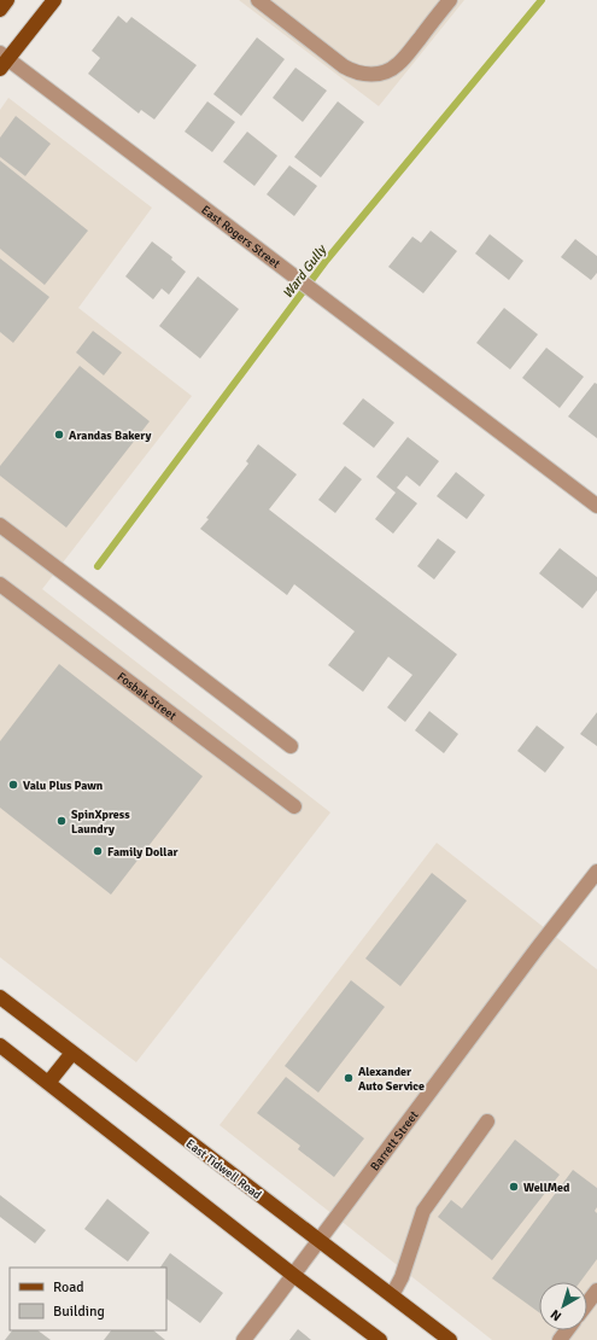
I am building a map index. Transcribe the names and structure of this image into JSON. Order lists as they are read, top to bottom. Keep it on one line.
{"streets":{"main road":["East Tidwell Road"],"street":["East Rogers Street","Fosbak Street","Barrett Street"]},"crossings":[["Barrett Street","East Tidwell Road"]],"water":["Ward Gully"],"places":["Arandas Bakery","Valu Plus Pawn","SpinXpress Laundry","Family Dollar","Alexander Auto Service","WellMed"],"legend":["Road","Building"],"north":"bottom left"}
